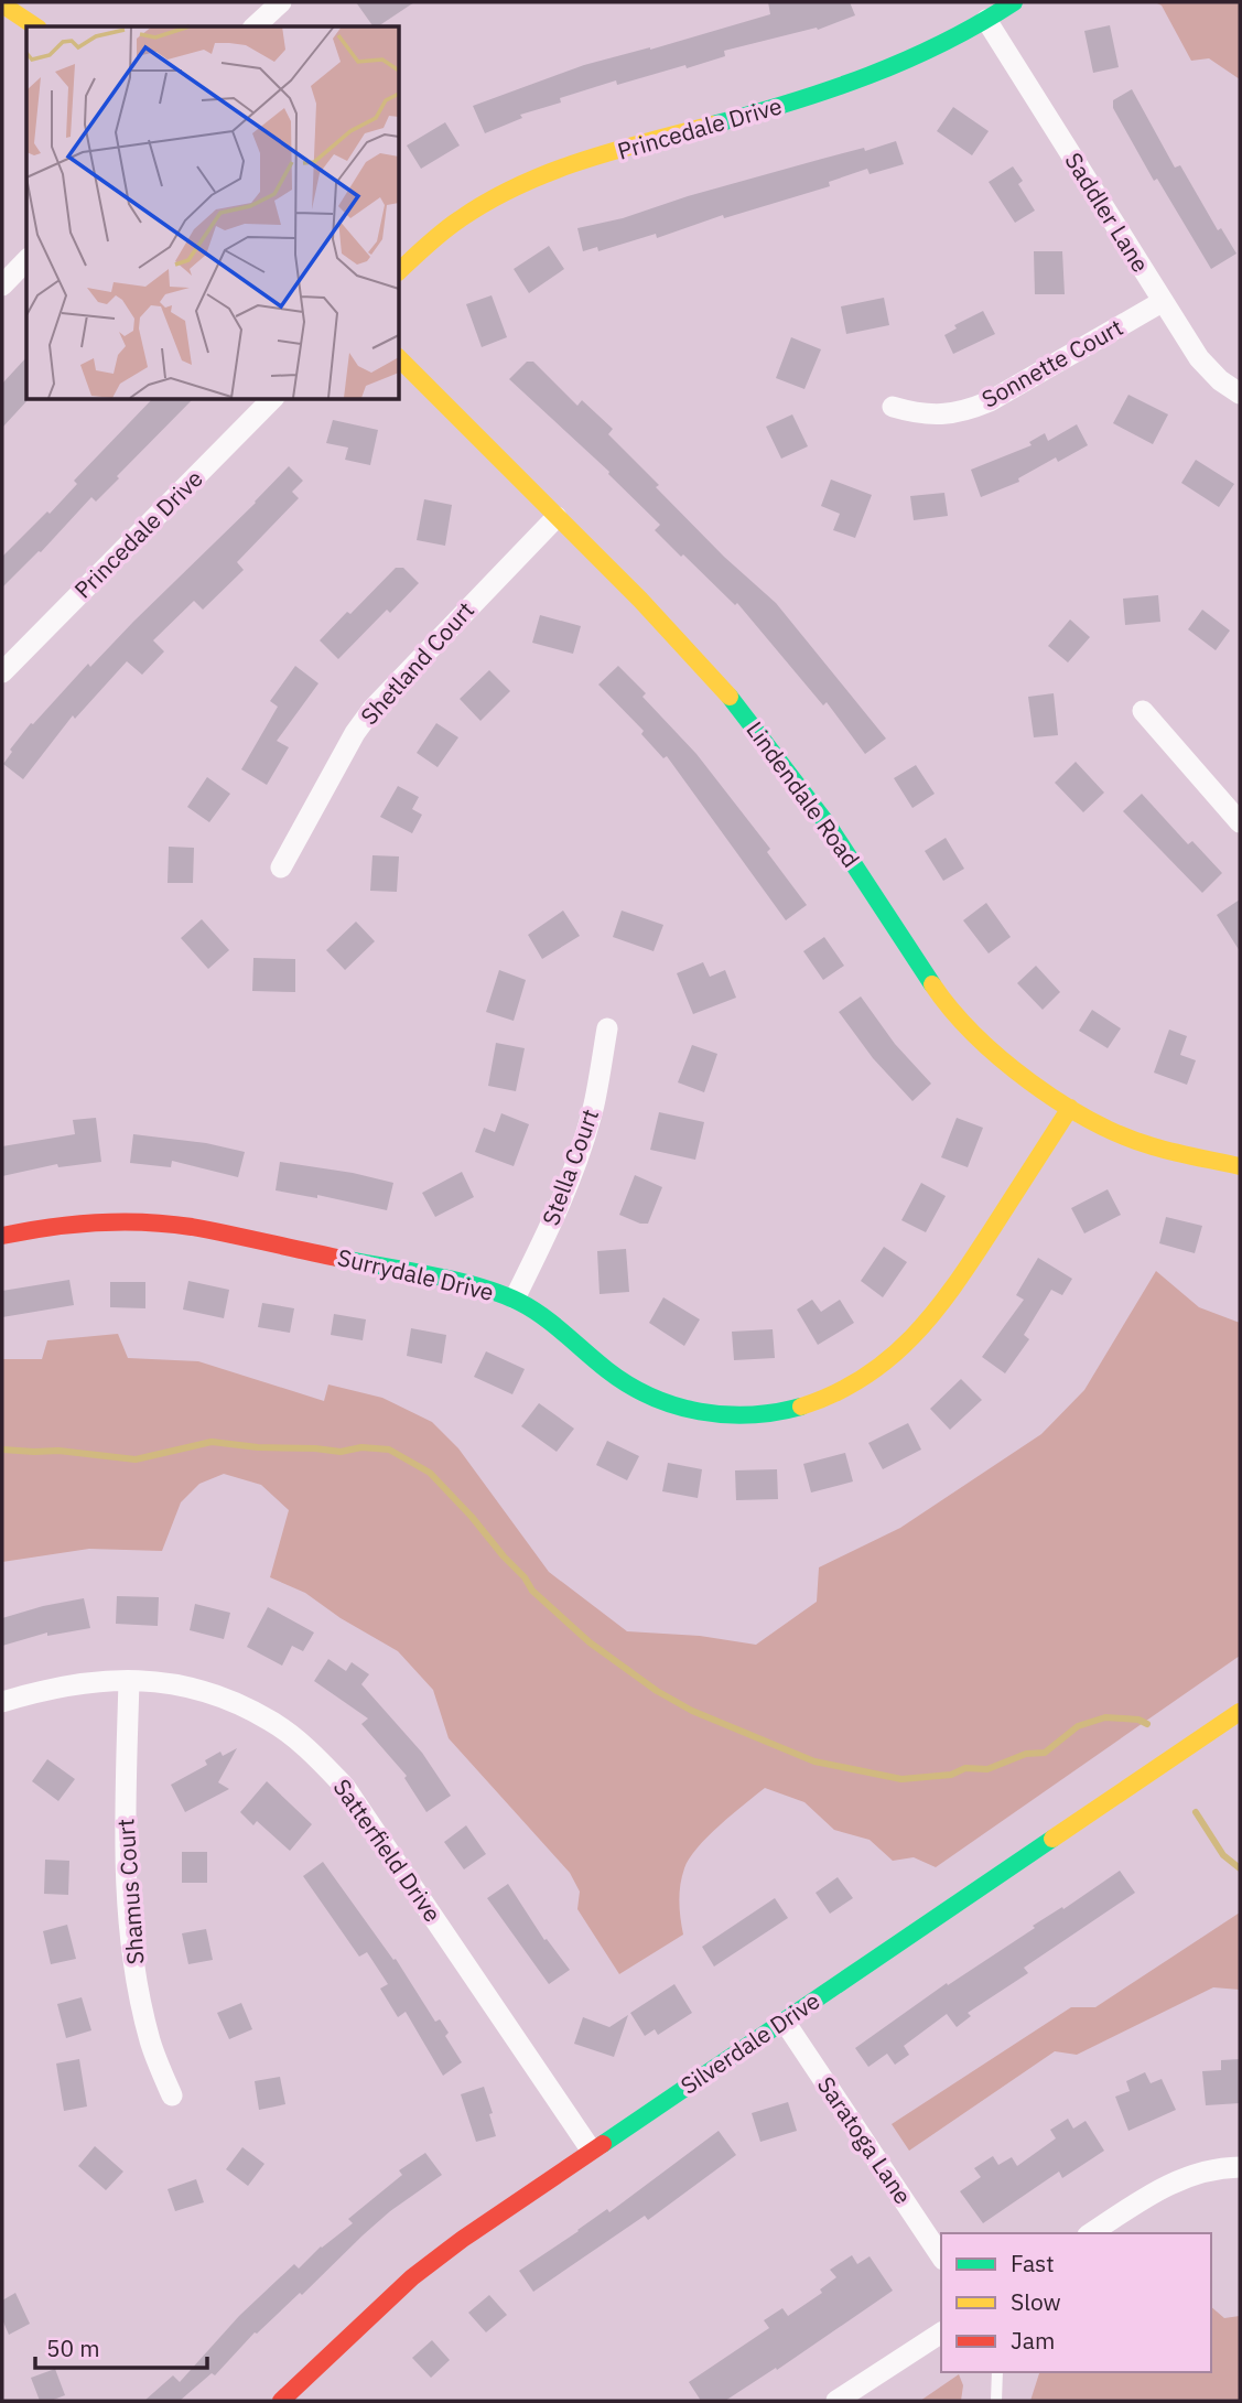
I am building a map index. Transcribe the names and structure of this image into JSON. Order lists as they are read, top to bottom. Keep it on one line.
{"streets":{"street":["Princedale Drive","Saddler Lane","Sonnette Court","Shetland Court","Lindendale Road","Stella Court","Surrydale Drive","Satterfield Drive","Shamus Court","Silverdale Drive","Saratoga Lane"]},"crossings":[["Princedale Drive","Saddler Lane"],["Saddler Lane","Sonnette Court"],["Shetland Court","Lindendale Road"],["Lindendale Road","Surrydale Drive"],["Stella Court","Surrydale Drive"],["Satterfield Drive","Shamus Court"],["Satterfield Drive","Silverdale Drive"],["Silverdale Drive","Saratoga Lane"]],"legend":["Fast","Slow","Jam"],"scale_bar":"50 m"}
